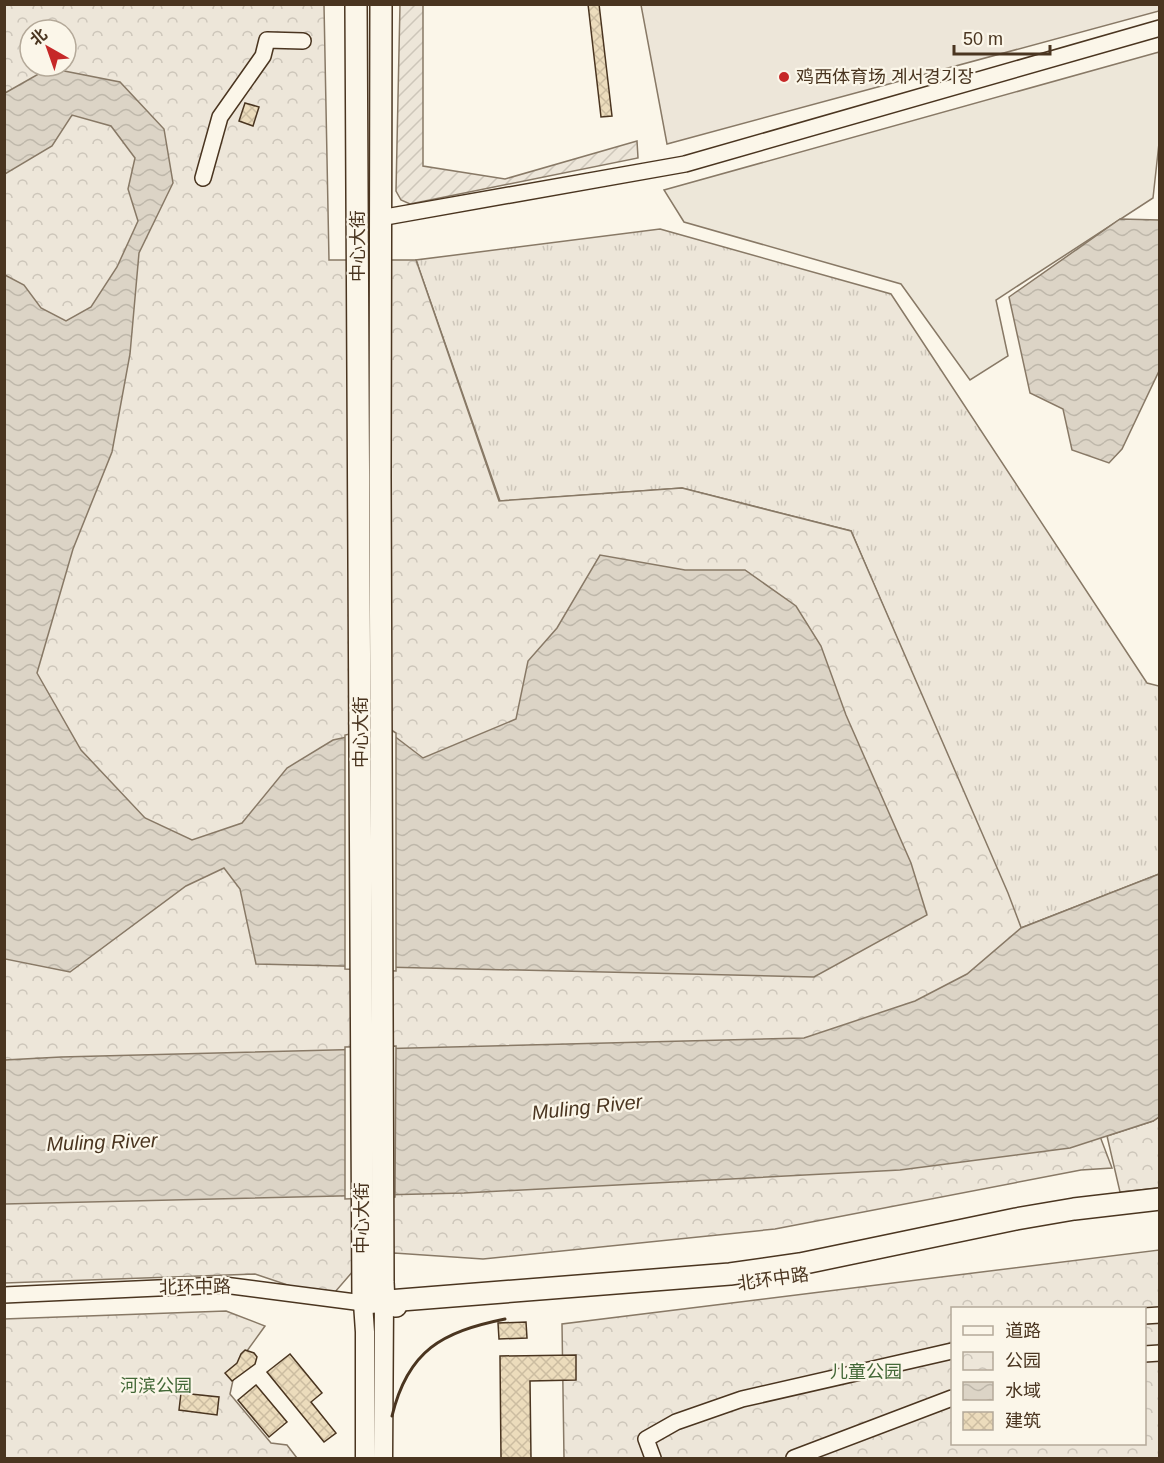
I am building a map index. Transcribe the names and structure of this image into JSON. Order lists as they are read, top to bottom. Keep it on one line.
{"streets":{"highway":["中心大街","北环中路"]},"crossings":[["中心大街","北环中路"]],"water":["Muling River"],"parks":["儿童公园","河滨公园"],"places":["鸡西体育场 계서경기장"],"legend":["道路","公园","水域","建筑"],"scale_bar":"50 m","north":"top left"}
